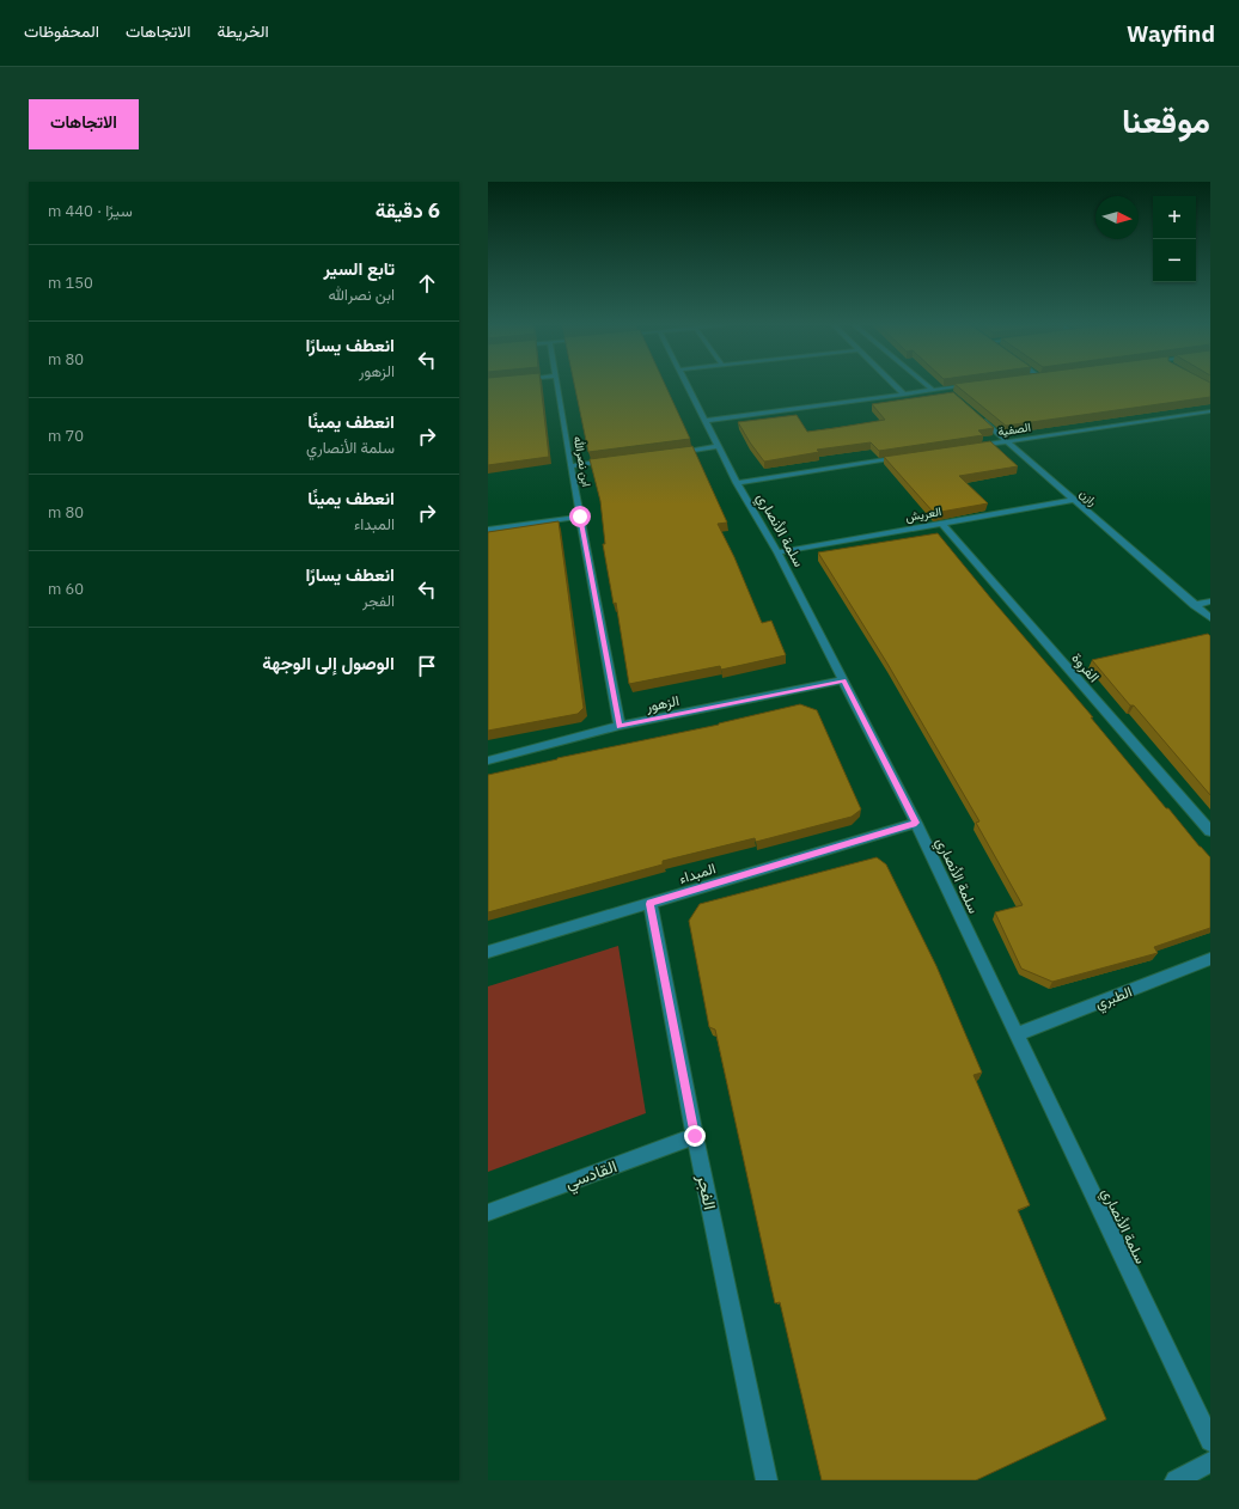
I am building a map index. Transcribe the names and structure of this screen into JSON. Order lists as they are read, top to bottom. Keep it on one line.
{"streets":{"street":["الصفية","ابن نصرالله","رازن","العريش","سلمة الأنصاري","الفروة","الزهور","المبداء","الطبري","القادسي","الفجر"]},"crossings":[["الصفية","رازن"],["ابن نصرالله","الزهور"],["رازن","العريش"],["العريش","سلمة الأنصاري"],["العريش","الفروة"],["سلمة الأنصاري","الزهور"],["سلمة الأنصاري","المبداء"],["سلمة الأنصاري","الطبري"],["المبداء","الفجر"],["القادسي","الفجر"]],"north":"right","page":{"header":"Wayfind","nav":["الخريطة","الاتجاهات","المحفوظات"],"title":"موقعنا","buttons":"الاتجاهات","heading":["6 دقيقة","سيرًا · 440 m"],"map_buttons":["+","−"],"list":[["تابع السير","ابن نصرالله","150 m"],["انعطف يسارًا","الزهور","80 m"],["انعطف يمينًا","سلمة الأنصاري","70 m"],["انعطف يمينًا","المبداء","80 m"],["انعطف يسارًا","الفجر","60 m"],"الوصول إلى الوجهة"]}}
